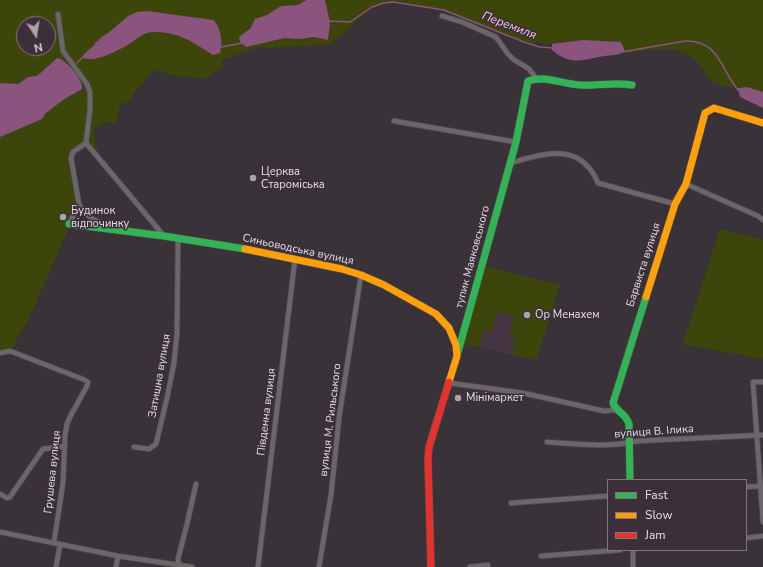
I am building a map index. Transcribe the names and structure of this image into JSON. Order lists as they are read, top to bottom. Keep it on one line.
{"streets":{"street":["Синьоводська вулиця","тупик Маяковського","Барвиста вулиця","Затишна вулиця","Південна вулиця","вулиця М. Рильського","вулиця В. Ілика","Грушева вулиця"]},"crossings":[["Синьоводська вулиця","тупик Маяковського"],["Синьоводська вулиця","Затишна вулиця"],["Синьоводська вулиця","Південна вулиця"],["Синьоводська вулиця","вулиця М. Рильського"]],"water":["Перемиля"],"places":["Церква Староміська","Будинок відпочинку","Ор Менахем","Мінімаркет"],"legend":["Fast","Slow","Jam"],"north":"bottom"}
